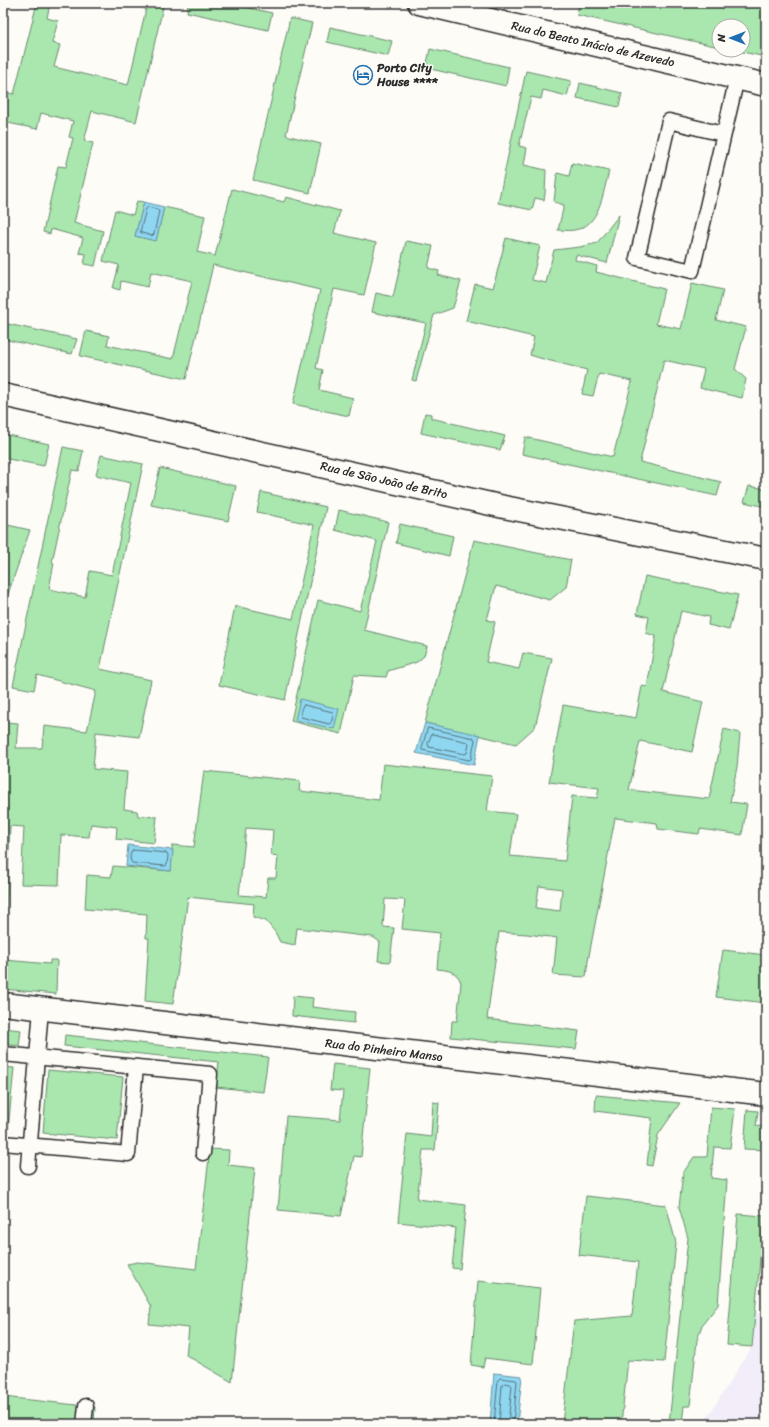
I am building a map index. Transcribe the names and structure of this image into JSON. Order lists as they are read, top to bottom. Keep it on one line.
{"streets":{"main road":["Rua do Beato Inácio de Azevedo","Rua de São João de Brito","Rua do Pinheiro Manso"]},"places":{"hotel":["Porto City House ****"]},"north":"left"}
